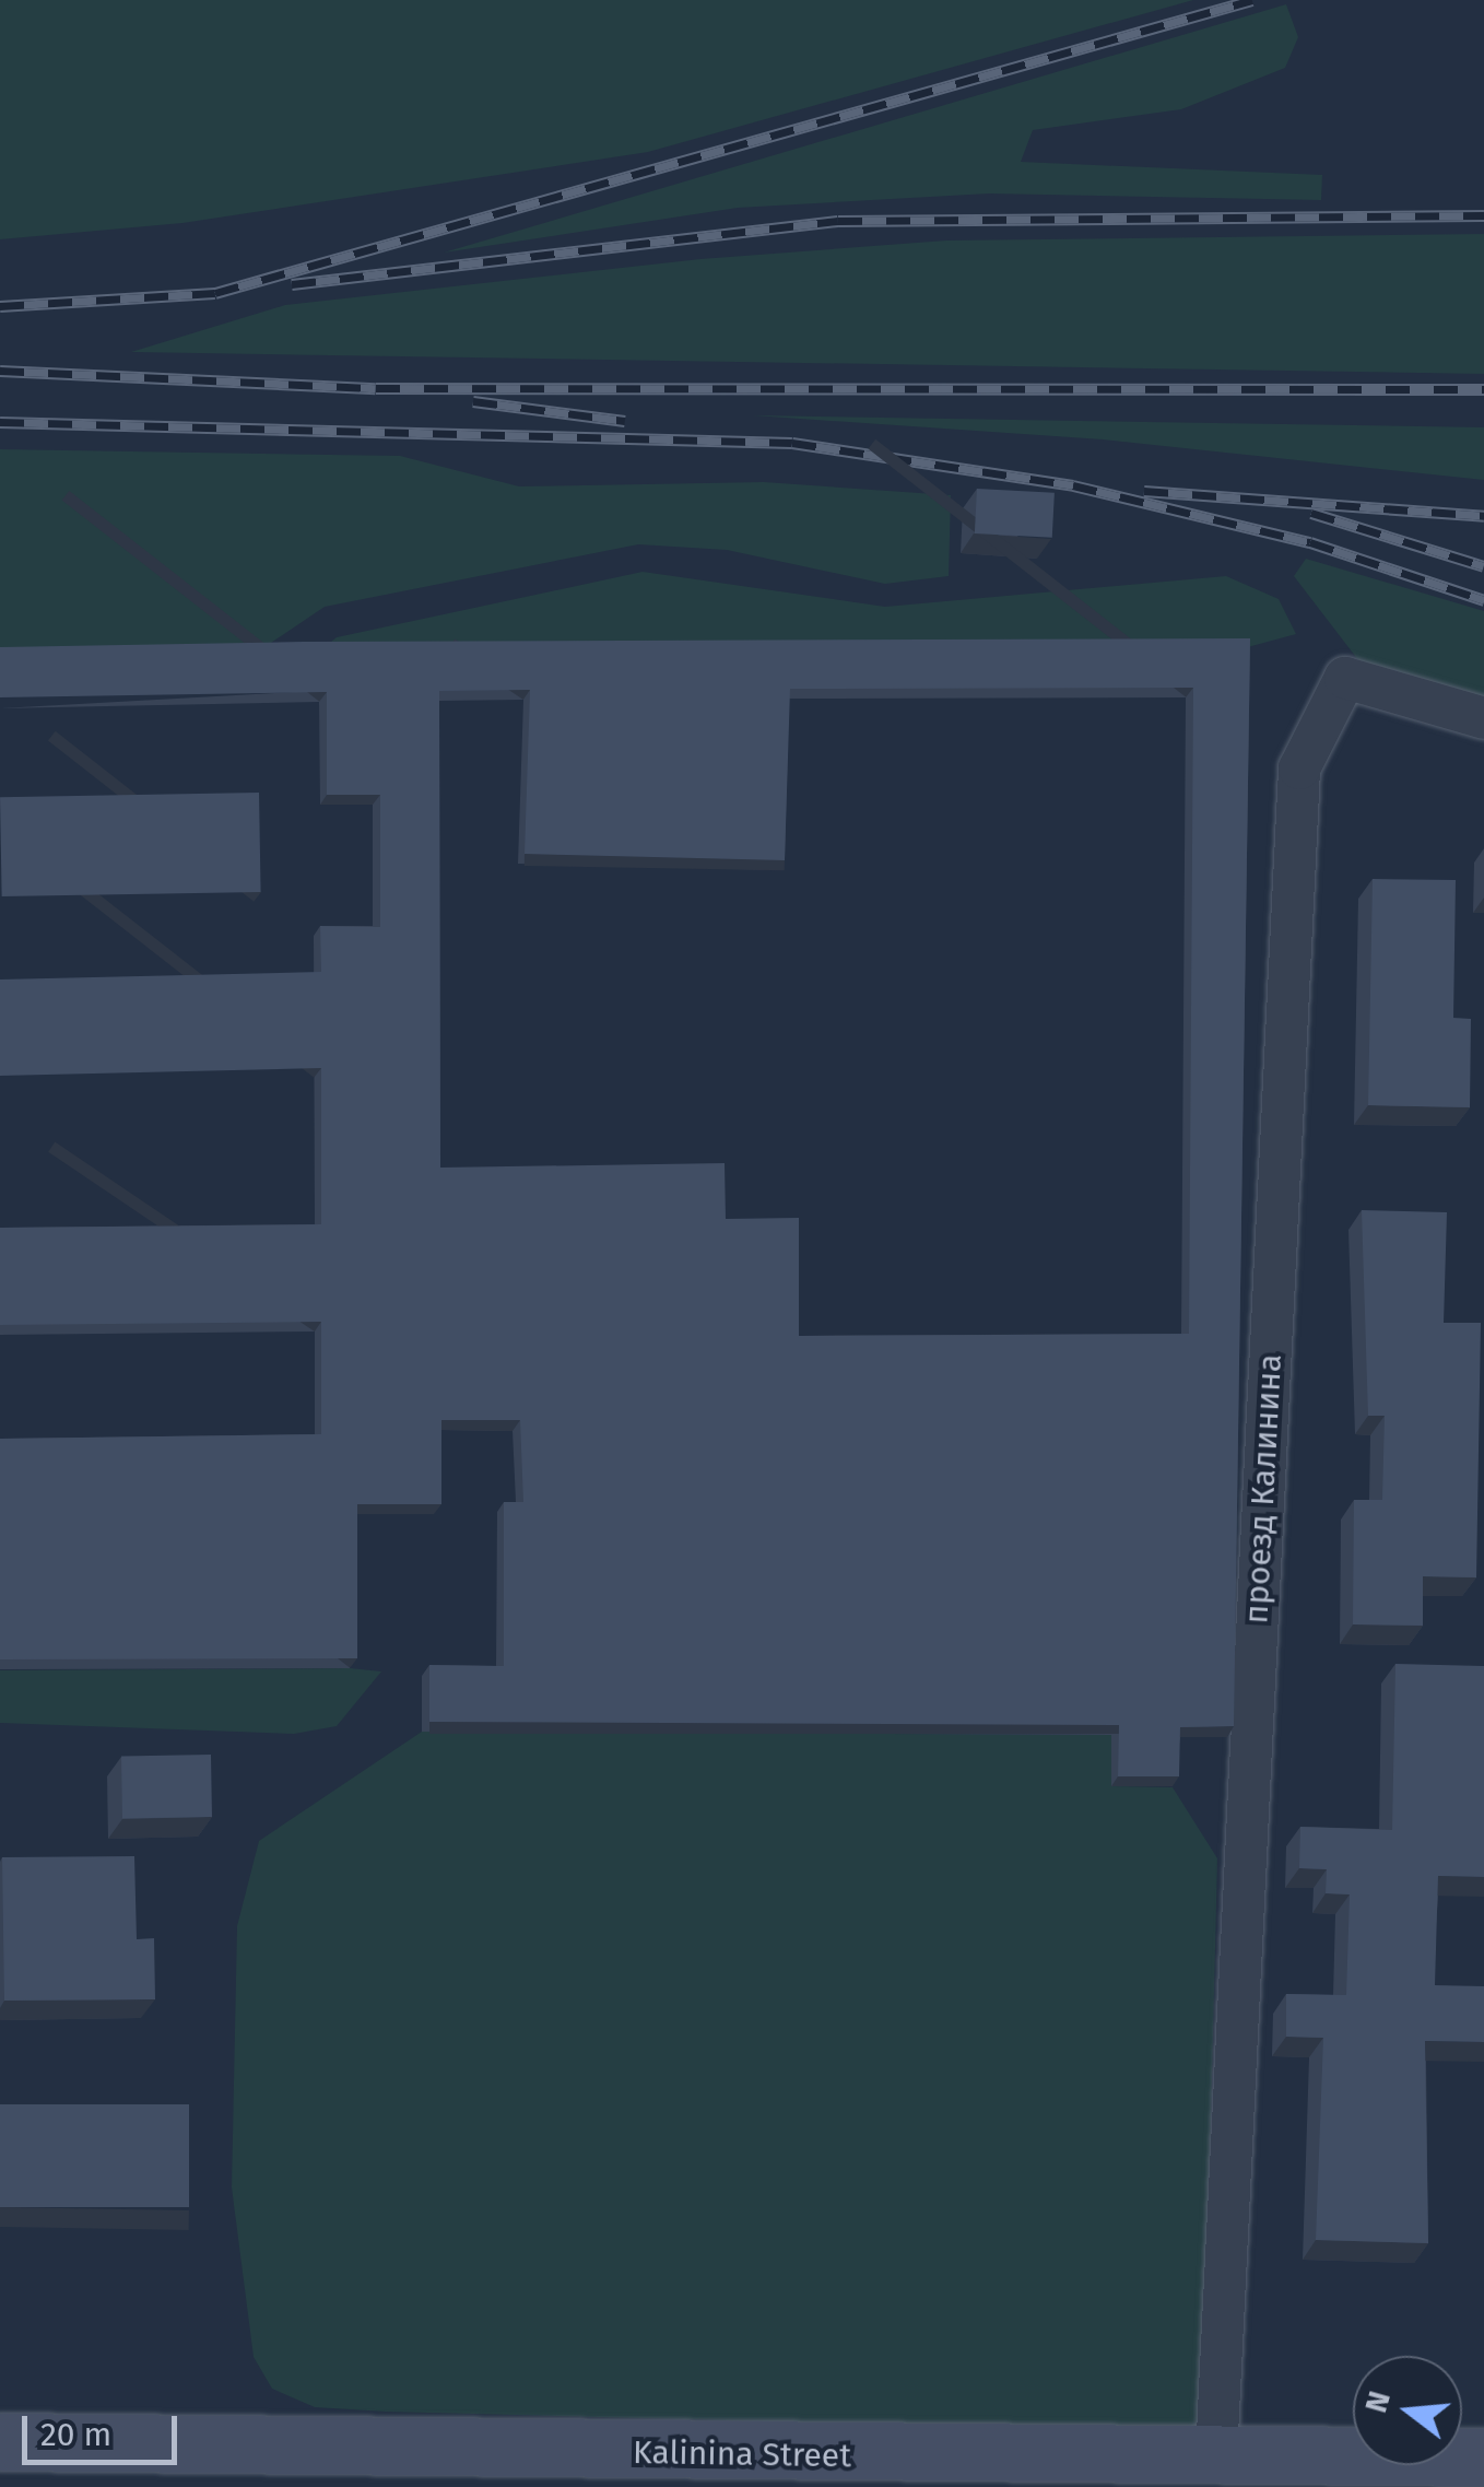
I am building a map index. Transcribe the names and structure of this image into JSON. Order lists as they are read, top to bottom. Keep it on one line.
{"streets":{"street":["проезд Калинина","Kalinina Street"]},"crossings":[["проезд Калинина","Kalinina Street"]],"scale_bar":"20 m","north":"left"}
